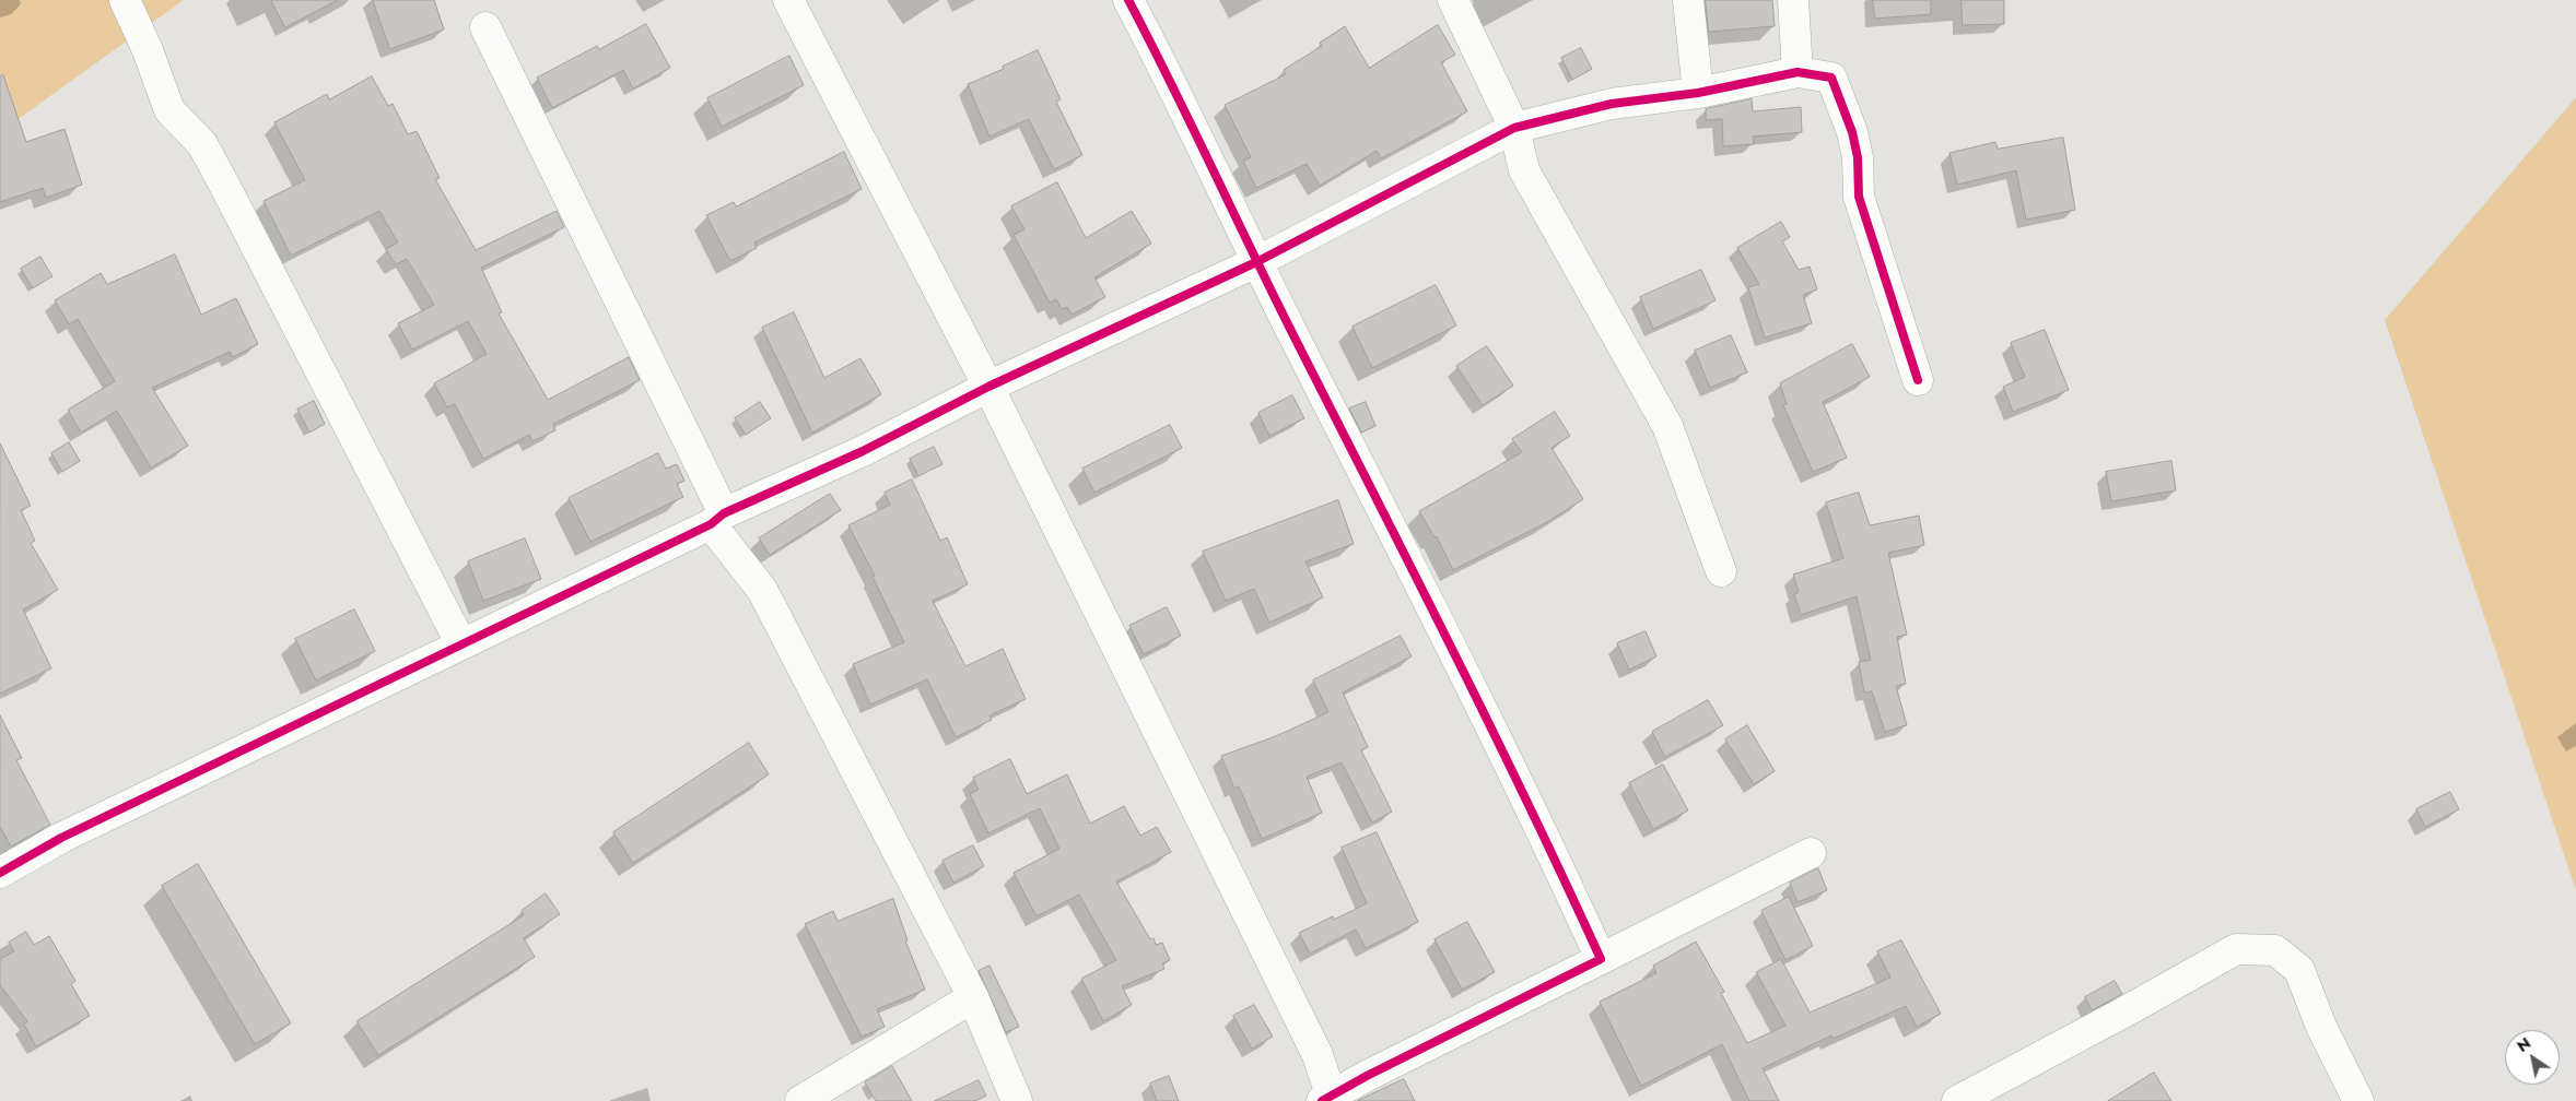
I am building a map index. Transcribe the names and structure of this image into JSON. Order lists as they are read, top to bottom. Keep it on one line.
{"north":"top left"}
